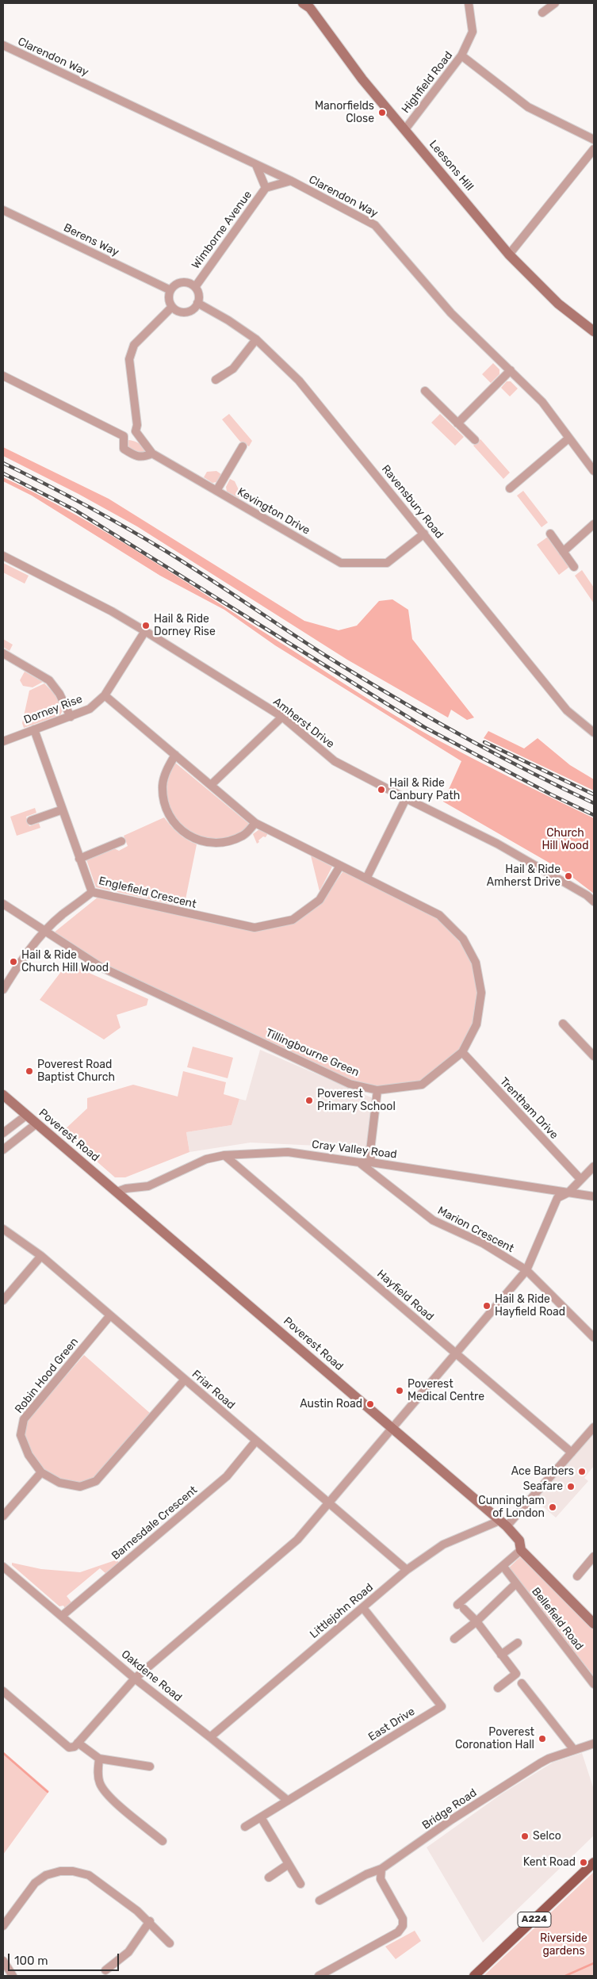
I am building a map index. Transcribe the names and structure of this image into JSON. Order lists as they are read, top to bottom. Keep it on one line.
{"streets":{"main road":["A224"],"street":["Clarendon Way","Highfield Road","Leesons Hill","Wimborne Avenue","Berens Way","Ravensbury Road","Kevington Drive","Dorney Rise","Amherst Drive","Englefield Crescent","Tillingbourne Green","Trentham Drive","Poverest Road","Cray Valley Road","Marion Crescent","Hayfield Road","Robin Hood Green","Friar Road","Barnesdale Crescent","Littlejohn Road","Bellefield Road","Oakdene Road","East Drive","Bridge Road"]},"crossings":[["Clarendon Way","Wimborne Avenue"],["Highfield Road","Leesons Hill"],["Wimborne Avenue","Berens Way"],["Wimborne Avenue","Ravensbury Road"],["Berens Way","Ravensbury Road"],["Ravensbury Road","Kevington Drive"],["Dorney Rise","Amherst Drive"],["Dorney Rise","Englefield Crescent"],["Dorney Rise","Tillingbourne Green"],["Englefield Crescent","Tillingbourne Green"],["Tillingbourne Green","Trentham Drive"],["Poverest Road","Cray Valley Road"],["Poverest Road","Littlejohn Road"],["Cray Valley Road","Marion Crescent"],["Cray Valley Road","Hayfield Road"],["Robin Hood Green","Friar Road"],["Friar Road","Barnesdale Crescent"],["Friar Road","Littlejohn Road"],["Barnesdale Crescent","Oakdene Road"],["Littlejohn Road","Oakdene Road"],["Littlejohn Road","East Drive"],["Oakdene Road","East Drive"]],"parks":["Church Hill Wood","Riverside gardens"],"places":["Manorfields Close","Hail & Ride Dorney Rise","Hail & Ride Canbury Path","Hail & Ride Amherst Drive","Hail & Ride Church Hill Wood","Poverest Road Baptist Church","Poverest Primary School","Hail & Ride Hayfield Road","Poverest Medical Centre","Austin Road","Ace Barbers","Seafare","Cunningham of London","Poverest Coronation Hall","Selco","Kent Road"],"scale_bar":"100 m"}
